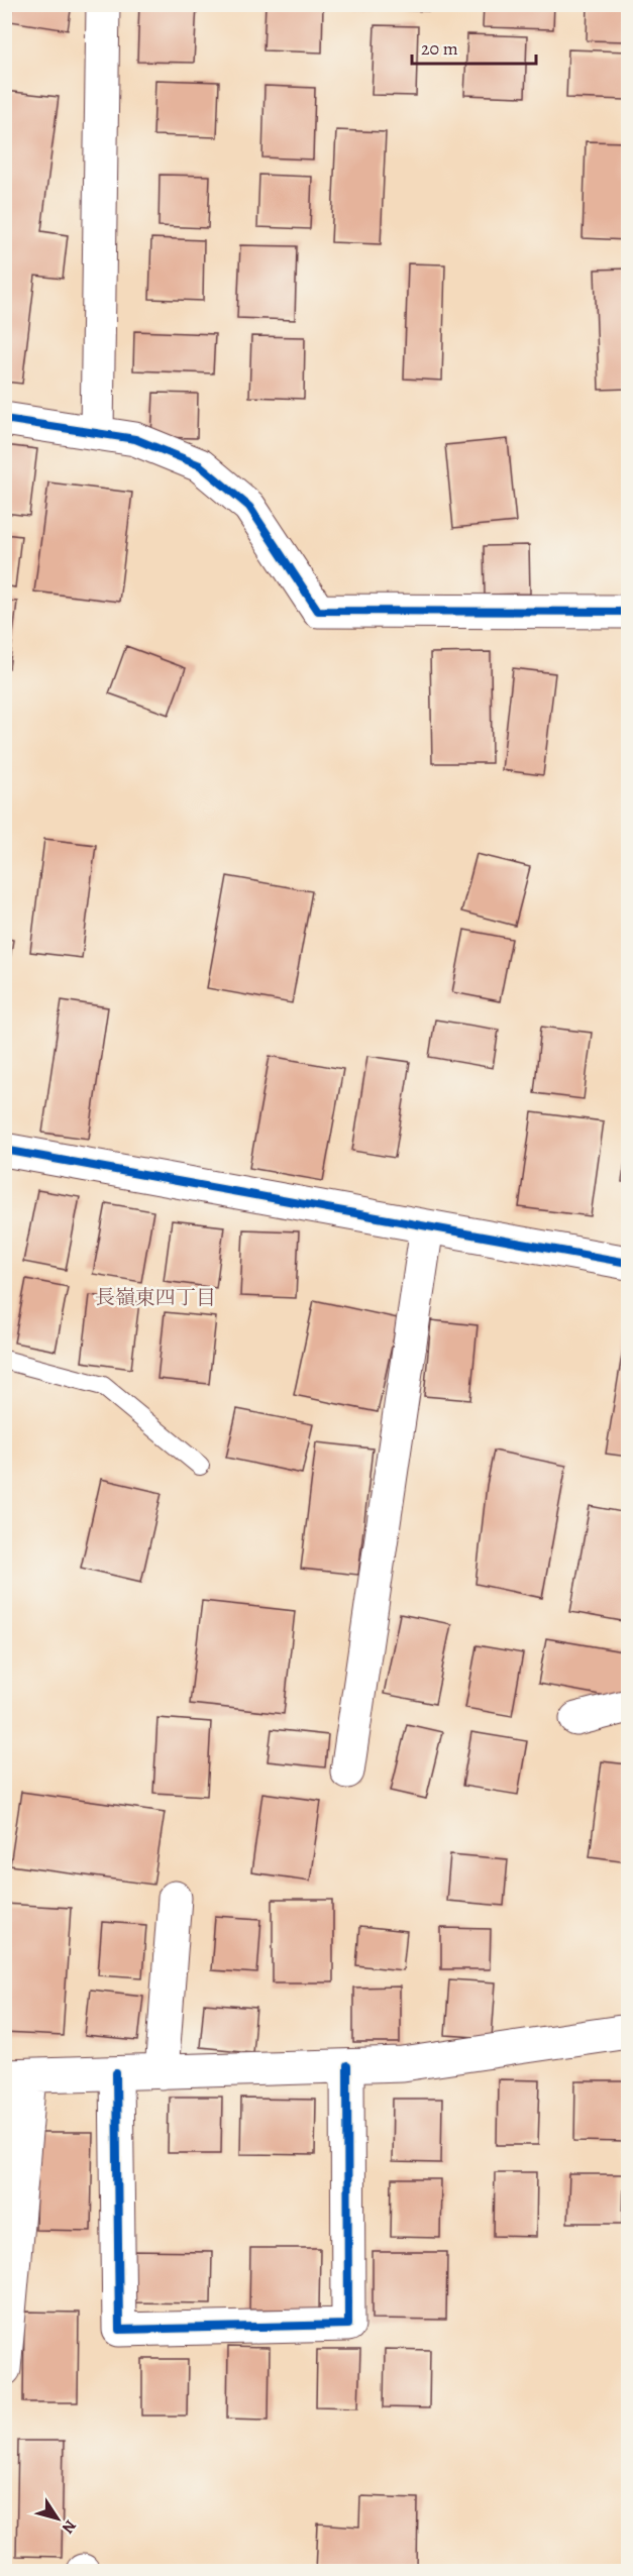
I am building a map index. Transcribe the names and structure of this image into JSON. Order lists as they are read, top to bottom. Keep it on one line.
{"districts":["長嶺東四丁目"],"scale_bar":"20 m","north":"bottom right"}
